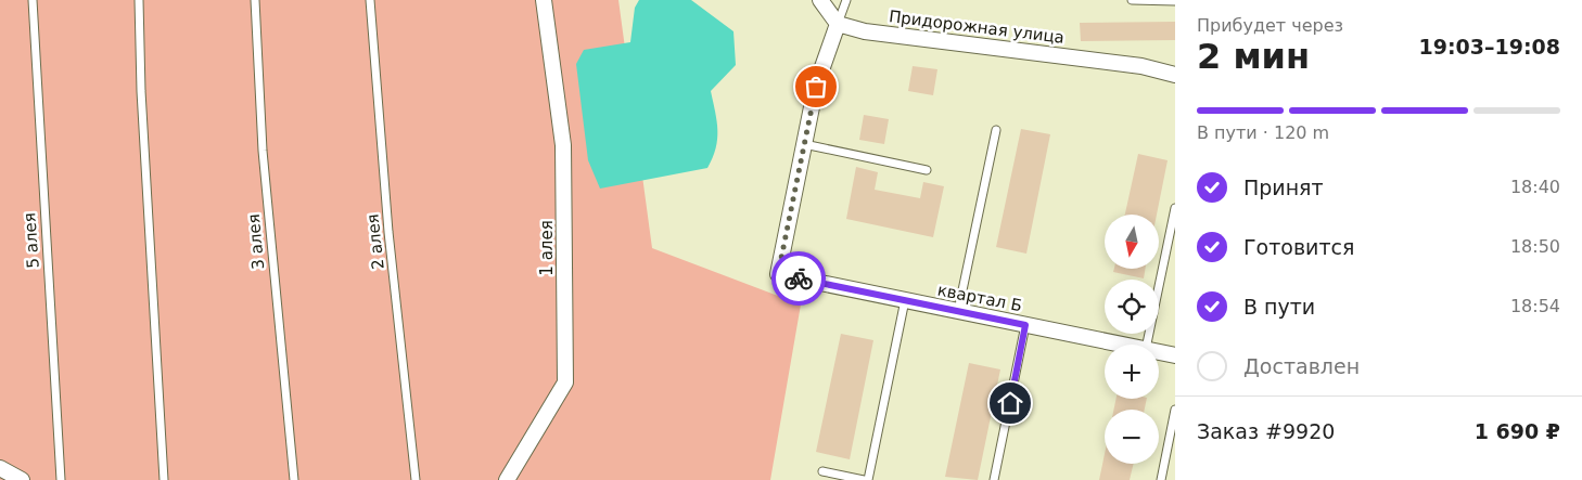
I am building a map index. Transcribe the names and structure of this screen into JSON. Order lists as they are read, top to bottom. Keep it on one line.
{"streets":{"street":["Придорожная улица","1 алея","квартал Б"],"lane":["5 алея","3 алея","2 алея"]},"north":"bottom","page":{"heading":["2 мин","Прибудет через","19:03–19:08"],"panel":["Заказ #9920","1 690 ₽"],"bar":"В пути · 120 m","list":[["Принят","18:40"],["Готовится","18:50"],["В пути","18:54"],"Доставлен"],"map_buttons":["+","−"]}}
